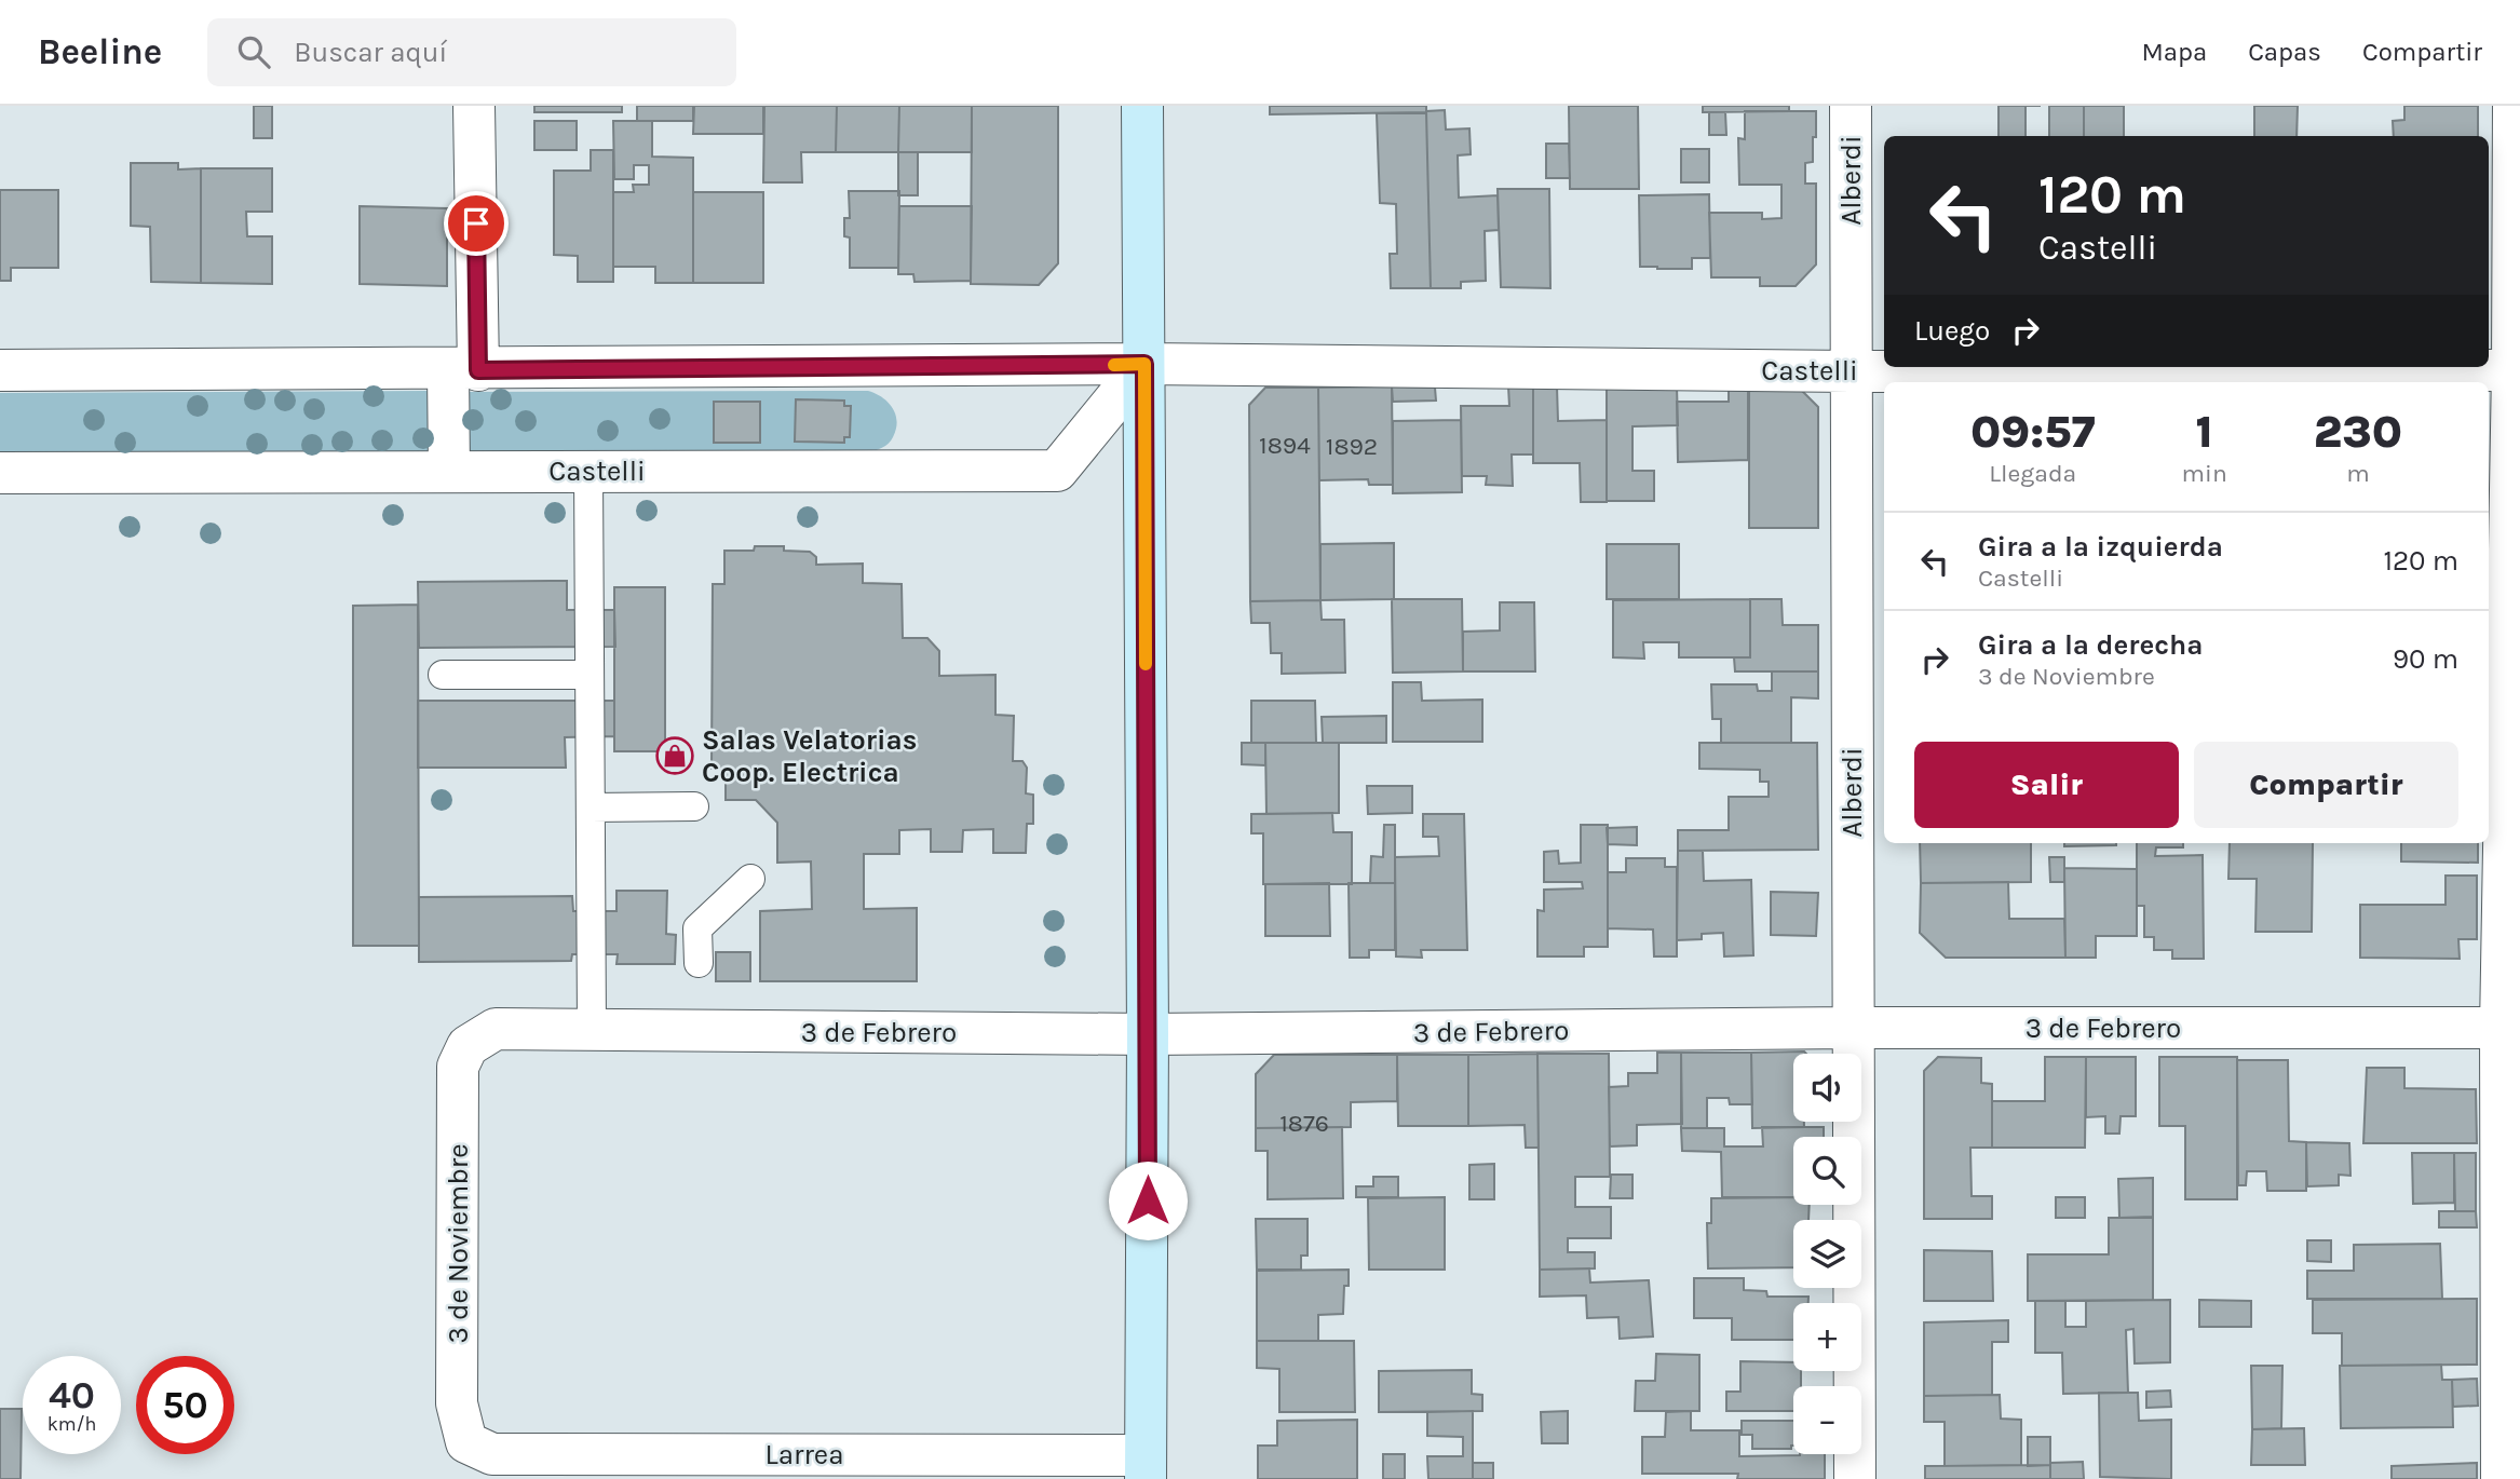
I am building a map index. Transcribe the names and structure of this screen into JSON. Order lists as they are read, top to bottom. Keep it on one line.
{"streets":{"street":["Alberdi","Castelli","3 de Febrero","3 de Noviembre","Larrea"]},"crossings":[["Alberdi","Castelli"],["Alberdi","3 de Febrero"],["3 de Febrero","3 de Noviembre"],["3 de Noviembre","Larrea"]],"places":{"shop":["Salas Velatorias Coop. Electrica"]},"house_numbers":["1894","1892","1876"],"page":{"header":"Beeline","search":"Buscar aquí","nav":["Mapa","Capas","Compartir"],"turn":["120 m","Castelli"],"then":"Luego","eta":["09:57","Llegada","1","min","230","m"],"list":[{"name":"Gira a la izquierda","note":"Castelli","value":"120 m"},{"name":"Gira a la derecha","note":"3 de Noviembre","value":"90 m"}],"buttons":["Salir","Compartir"],"map_buttons":["+","−"],"speed":"40 km/h","limit":"50"}}
